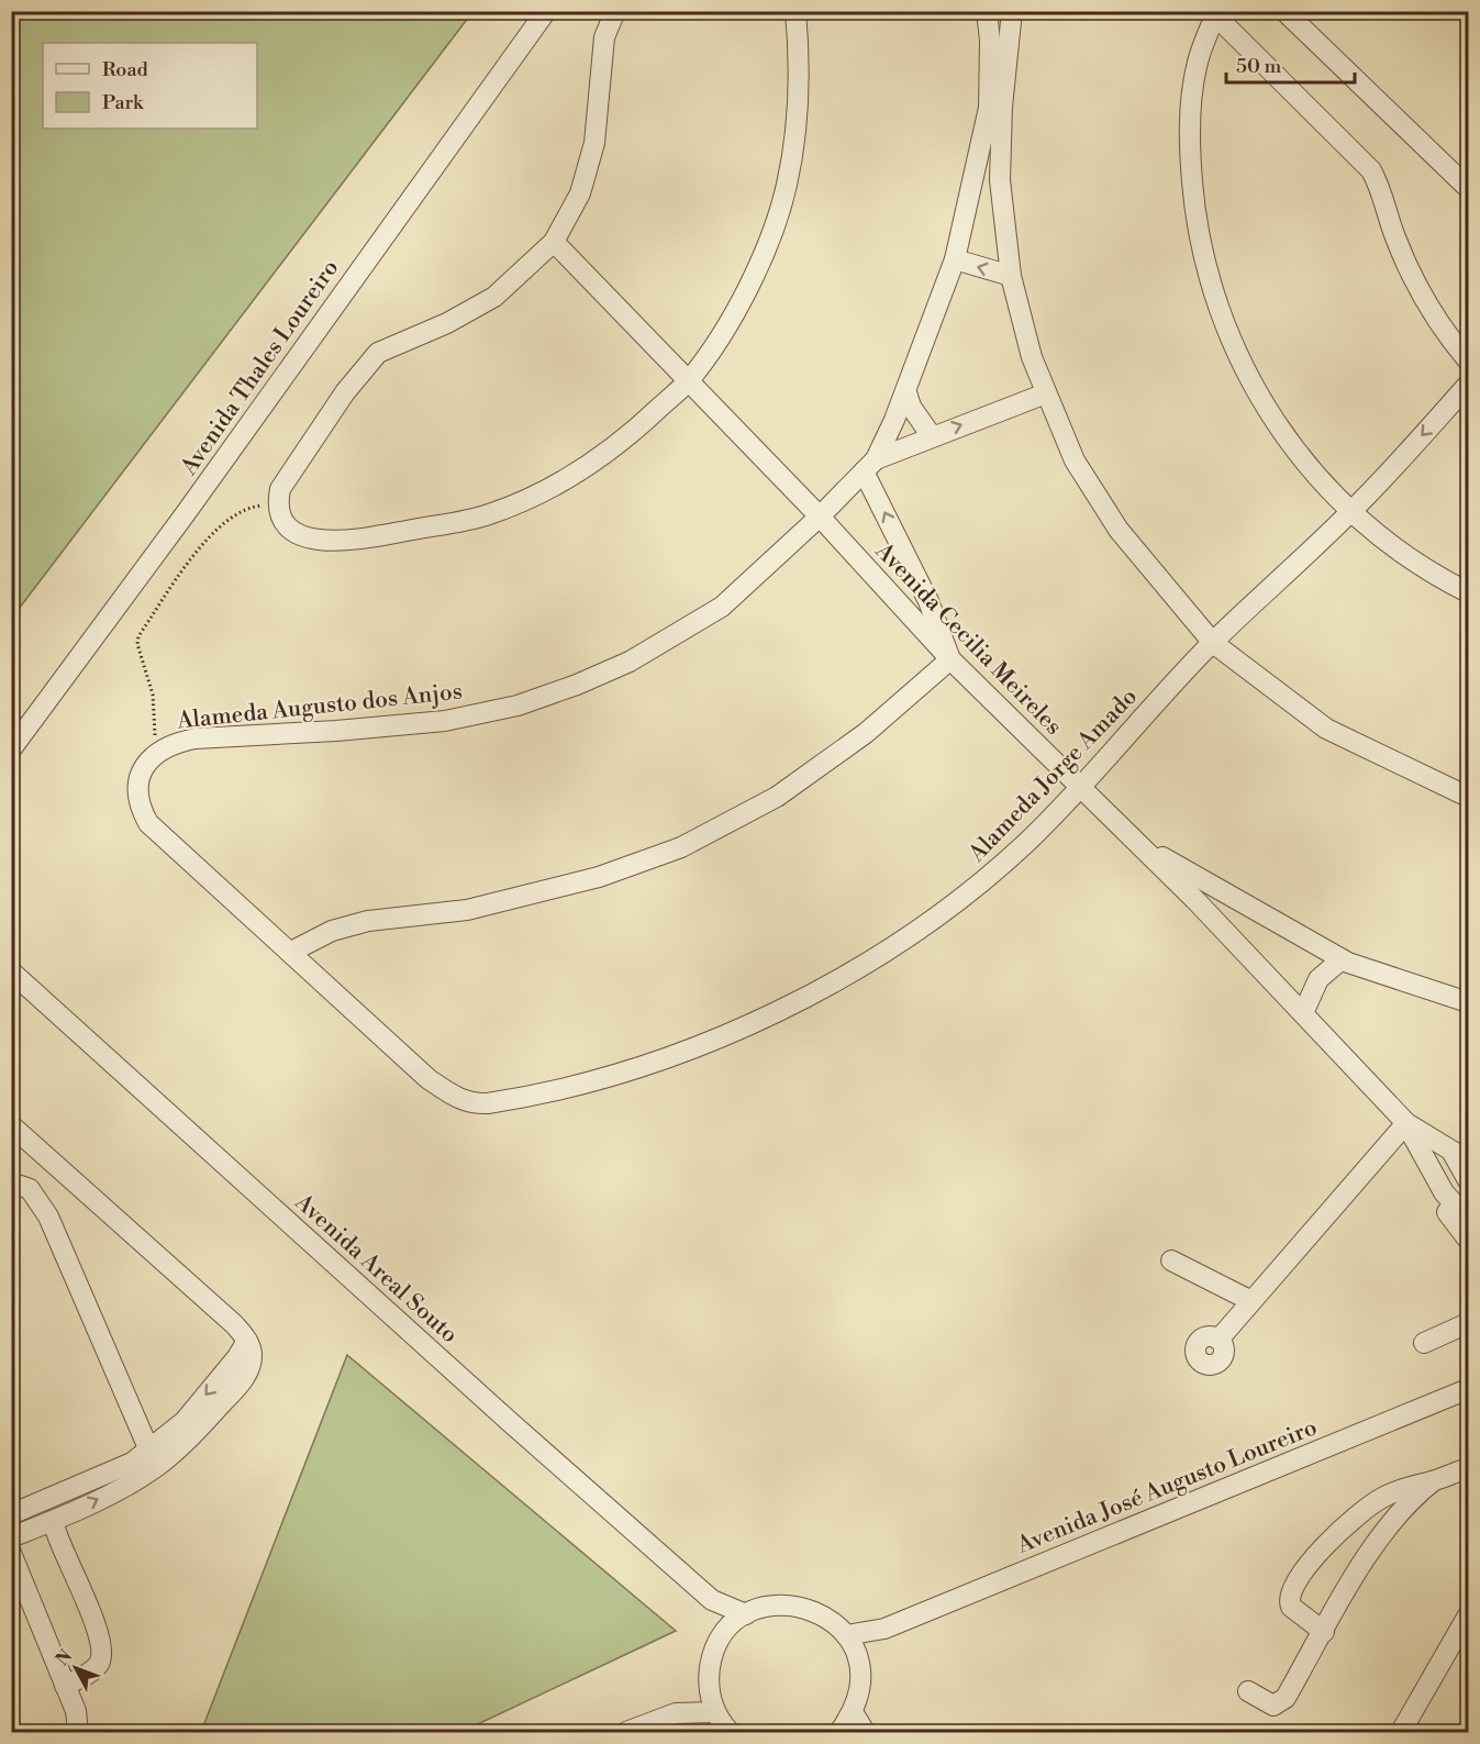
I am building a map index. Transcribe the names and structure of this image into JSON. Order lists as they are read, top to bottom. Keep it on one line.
{"streets":{"street":["Avenida Thales Loureiro","Avenida Cecilia Meireles","Alameda Augusto dos Anjos","Alameda Jorge Amado","Avenida Areal Souto","Avenida José Augusto Loureiro"]},"crossings":[["Avenida Cecilia Meireles","Alameda Augusto dos Anjos"],["Avenida Cecilia Meireles","Alameda Jorge Amado"],["Alameda Augusto dos Anjos","Alameda Jorge Amado"]],"legend":["Road","Park"],"scale_bar":"50 m","north":"top left"}
